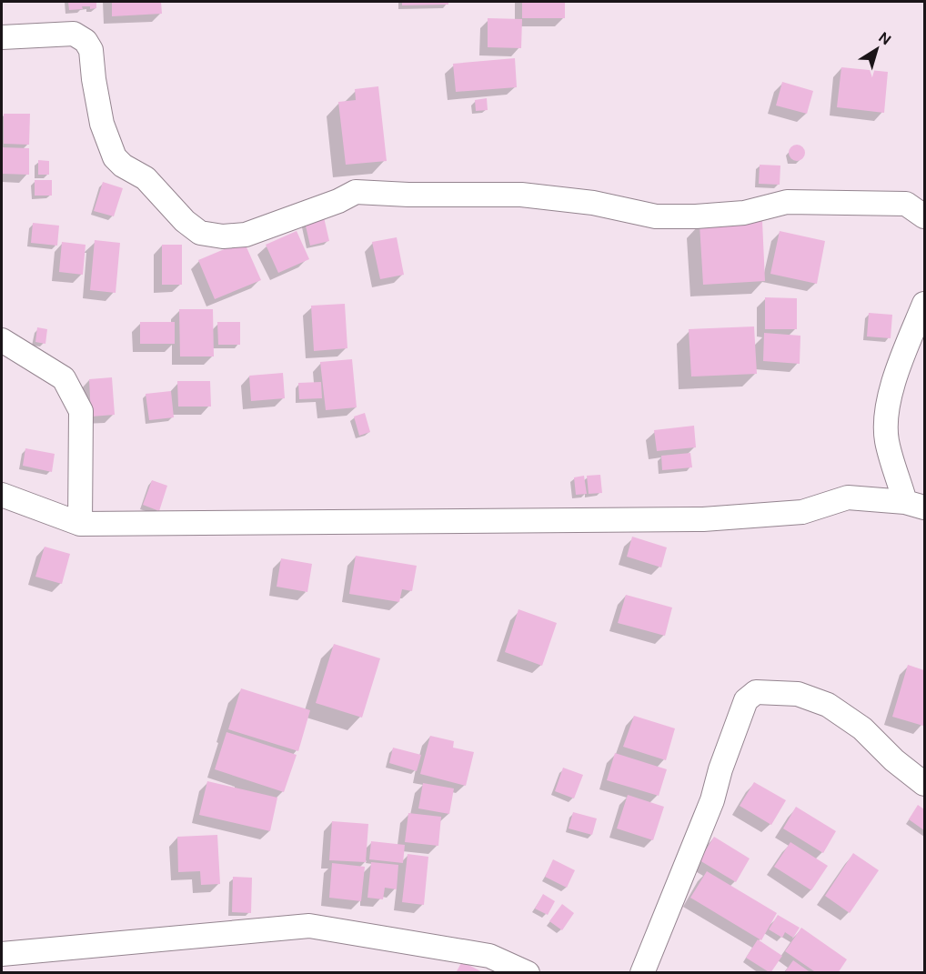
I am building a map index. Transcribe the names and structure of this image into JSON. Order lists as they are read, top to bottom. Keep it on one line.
{"north":"top right"}
